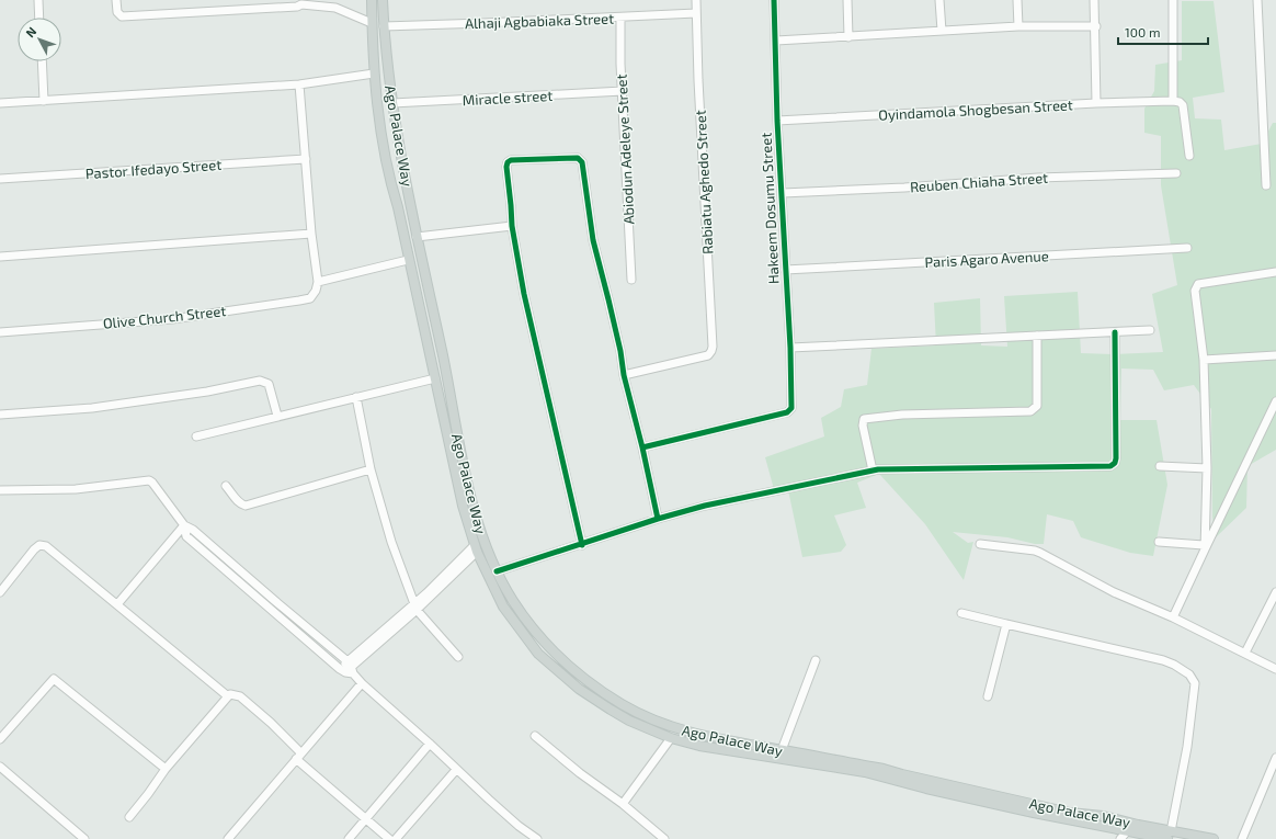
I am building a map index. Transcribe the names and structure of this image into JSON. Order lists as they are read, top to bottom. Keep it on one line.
{"streets":{"main road":["Ago Palace Way"],"street":["Alhaji Agbabiaka Street","Miracle street","Oyindamola Shogbesan Street","Abiodun Adeleye Street","Pastor Ifedayo Street","Rabiatu Aghedo Street","Reuben Chiaha Street","Hakeem Dosumu Street","Paris Agaro Avenue","Olive Church Street"]},"crossings":[["Alhaji Agbabiaka Street","Ago Palace Way"],["Alhaji Agbabiaka Street","Abiodun Adeleye Street"],["Alhaji Agbabiaka Street","Rabiatu Aghedo Street"],["Miracle street","Ago Palace Way"],["Miracle street","Abiodun Adeleye Street"],["Oyindamola Shogbesan Street","Hakeem Dosumu Street"],["Reuben Chiaha Street","Hakeem Dosumu Street"],["Hakeem Dosumu Street","Paris Agaro Avenue"]],"scale_bar":"100 m","north":"top left"}
